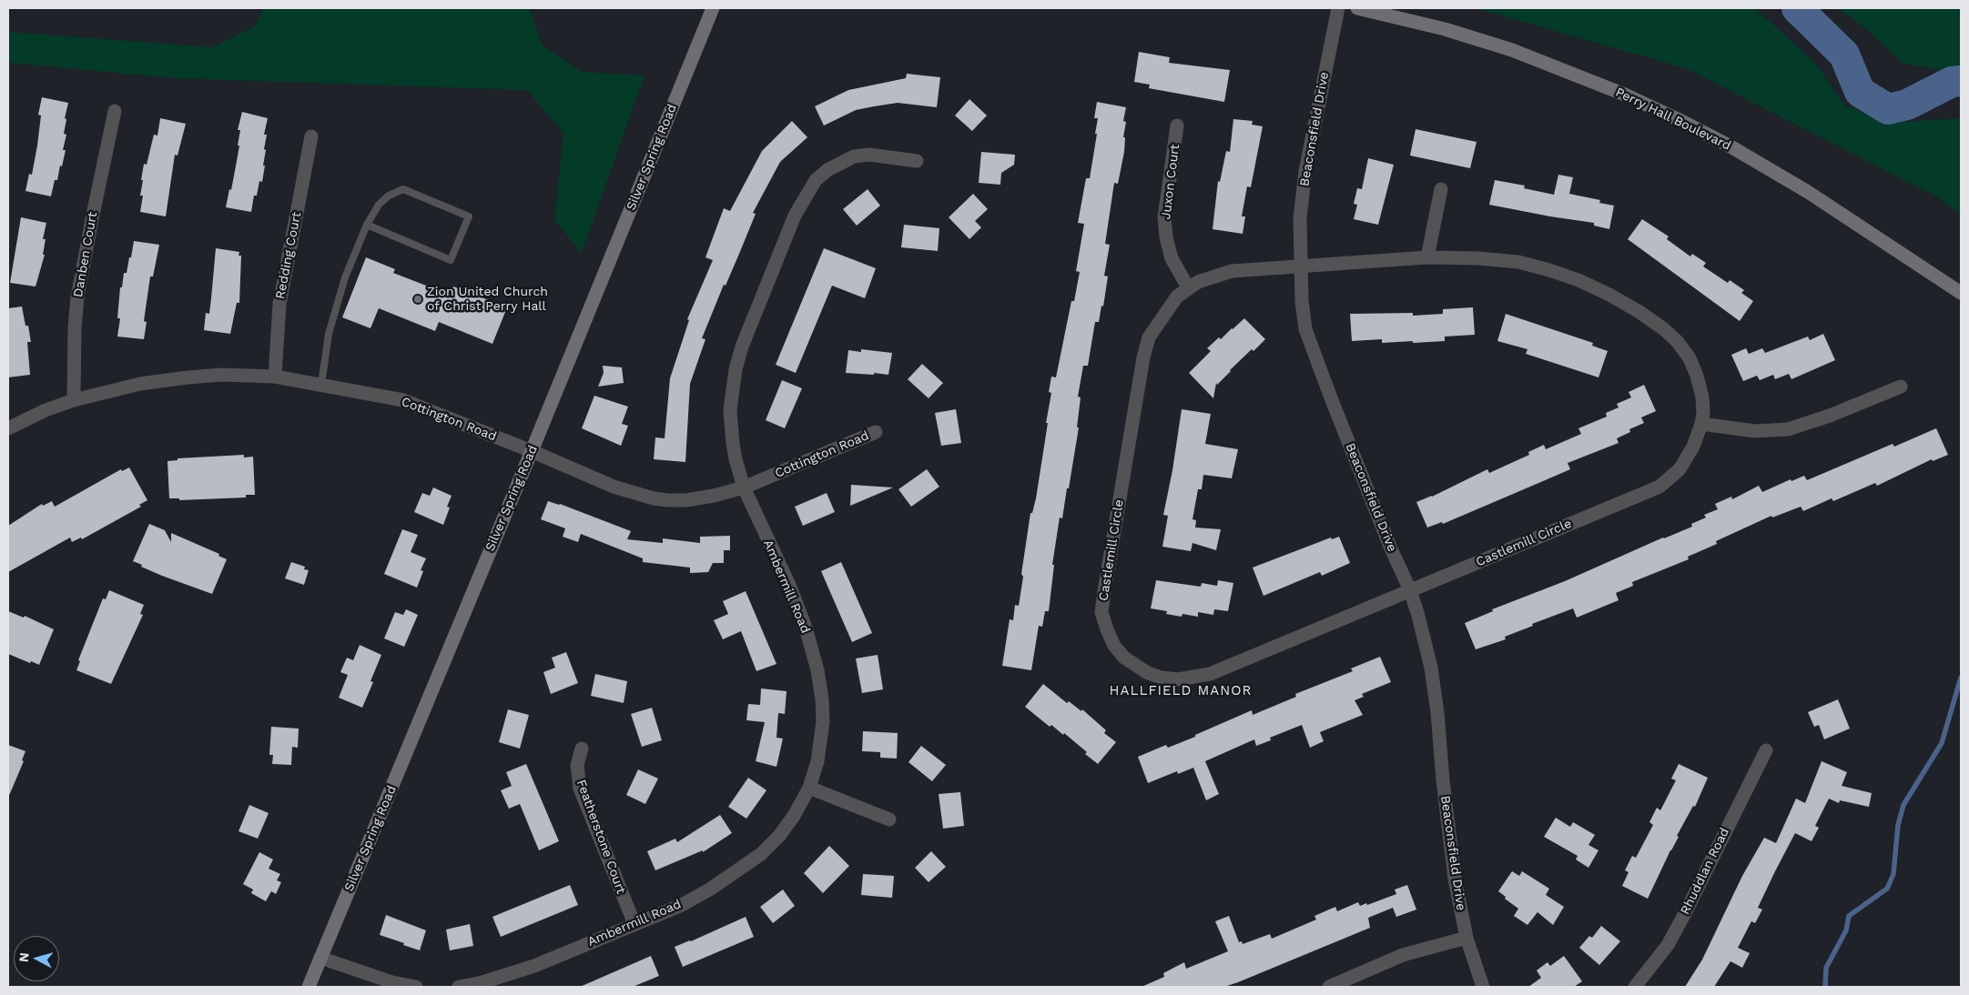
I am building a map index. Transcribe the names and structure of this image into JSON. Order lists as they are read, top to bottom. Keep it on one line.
{"streets":{"main road":["Perry Hall Boulevard","Silver Spring Road"],"street":["Beaconsfield Drive","Juxon Court","Danben Court","Redding Court","Cottington Road","Castlemill Circle","Ambermill Road","Featherstone Court","Rhuddlan Road"]},"crossings":[["Beaconsfield Drive","Castlemill Circle"],["Silver Spring Road","Cottington Road"],["Juxon Court","Castlemill Circle"],["Danben Court","Cottington Road"],["Redding Court","Cottington Road"],["Cottington Road","Ambermill Road"],["Ambermill Road","Featherstone Court"]],"districts":["HALLFIELD MANOR"],"places":["Zion United Church of Christ Perry Hall"],"north":"left"}
